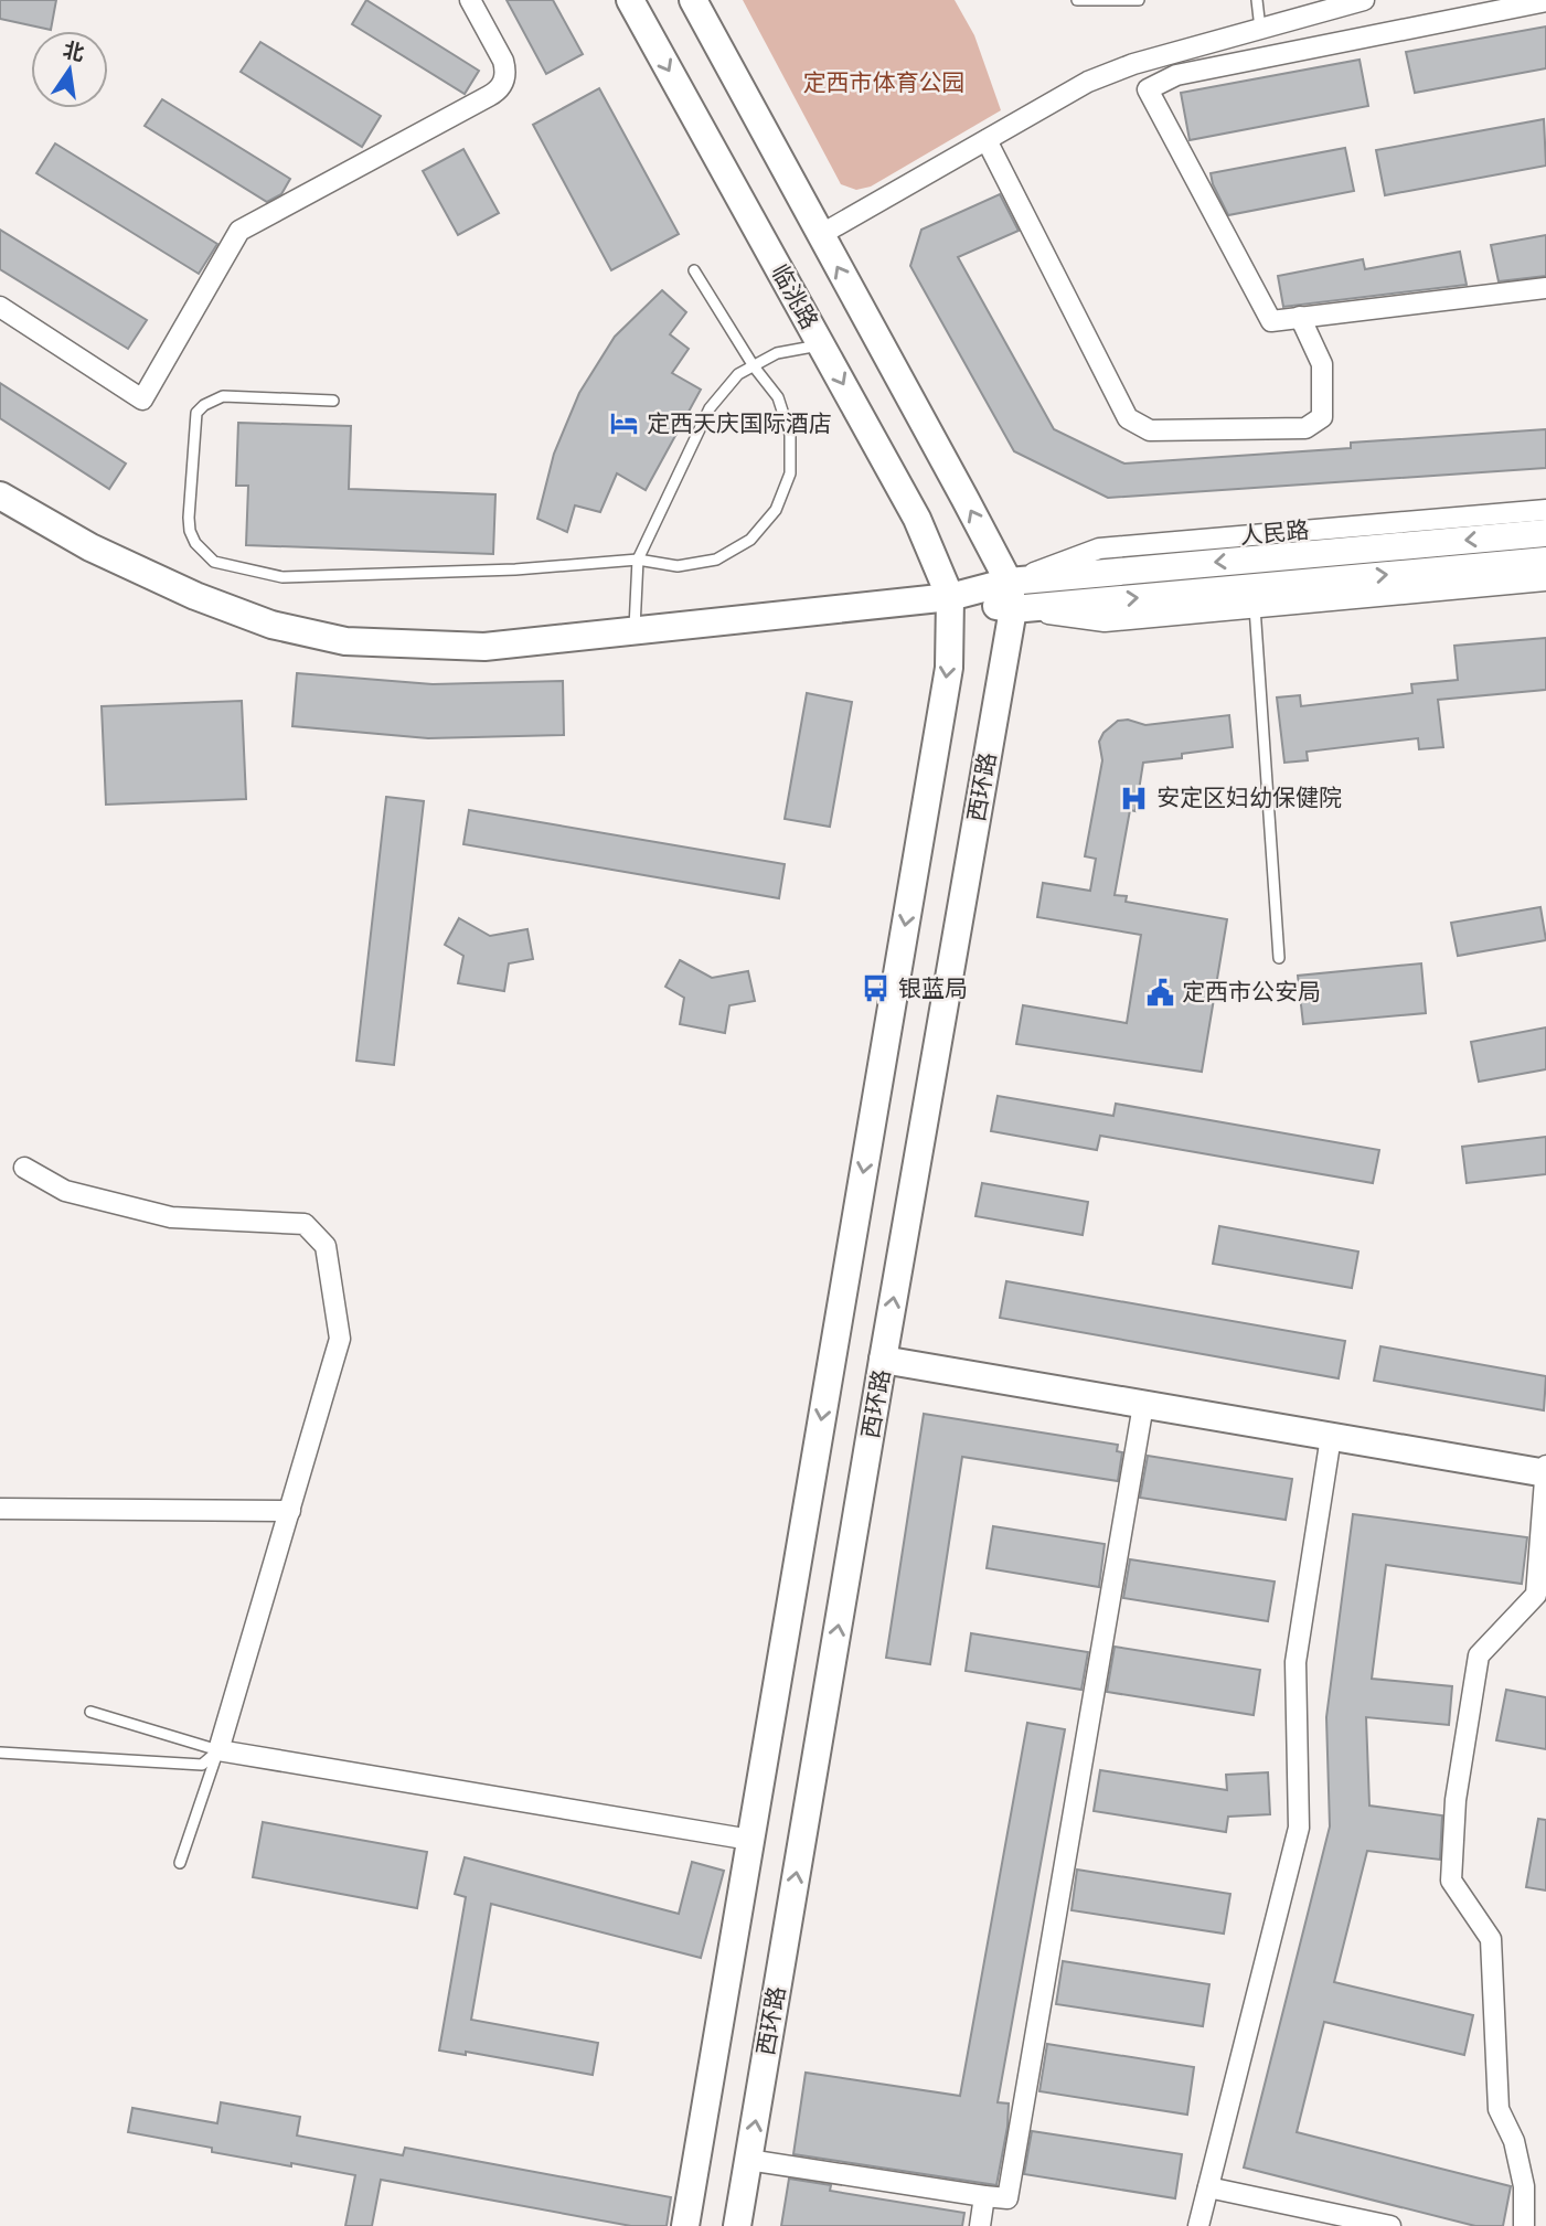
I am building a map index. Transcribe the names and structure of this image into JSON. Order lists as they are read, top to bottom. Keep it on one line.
{"streets":{"main road":["临洮路","人民路","西环路"]},"crossings":[["临洮路","人民路"],["人民路","西环路"]],"parks":["定西市体育公园"],"places":{"hotel":["定西天庆国际酒店"],"hospital":["安定区妇幼保健院"],"bus stop":["银蓝局"],"public building":["定西市公安局"]},"north":"top"}
